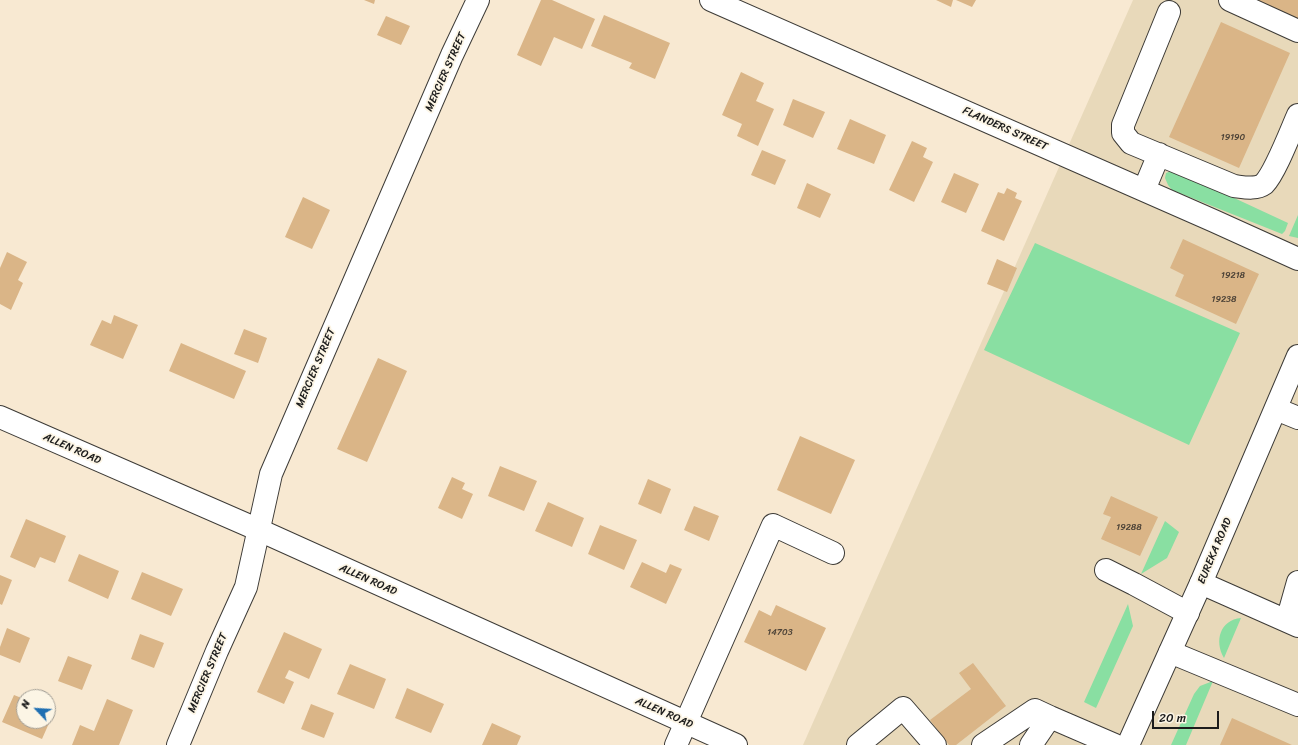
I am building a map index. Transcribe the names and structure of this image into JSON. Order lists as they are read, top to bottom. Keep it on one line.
{"streets":{"street":["MERCIER STREET","FLANDERS STREET","ALLEN ROAD","EUREKA ROAD"]},"crossings":[["MERCIER STREET","ALLEN ROAD"]],"house_numbers":["19190","19218","19238","19288","14703"],"scale_bar":"20 m","north":"top left"}
